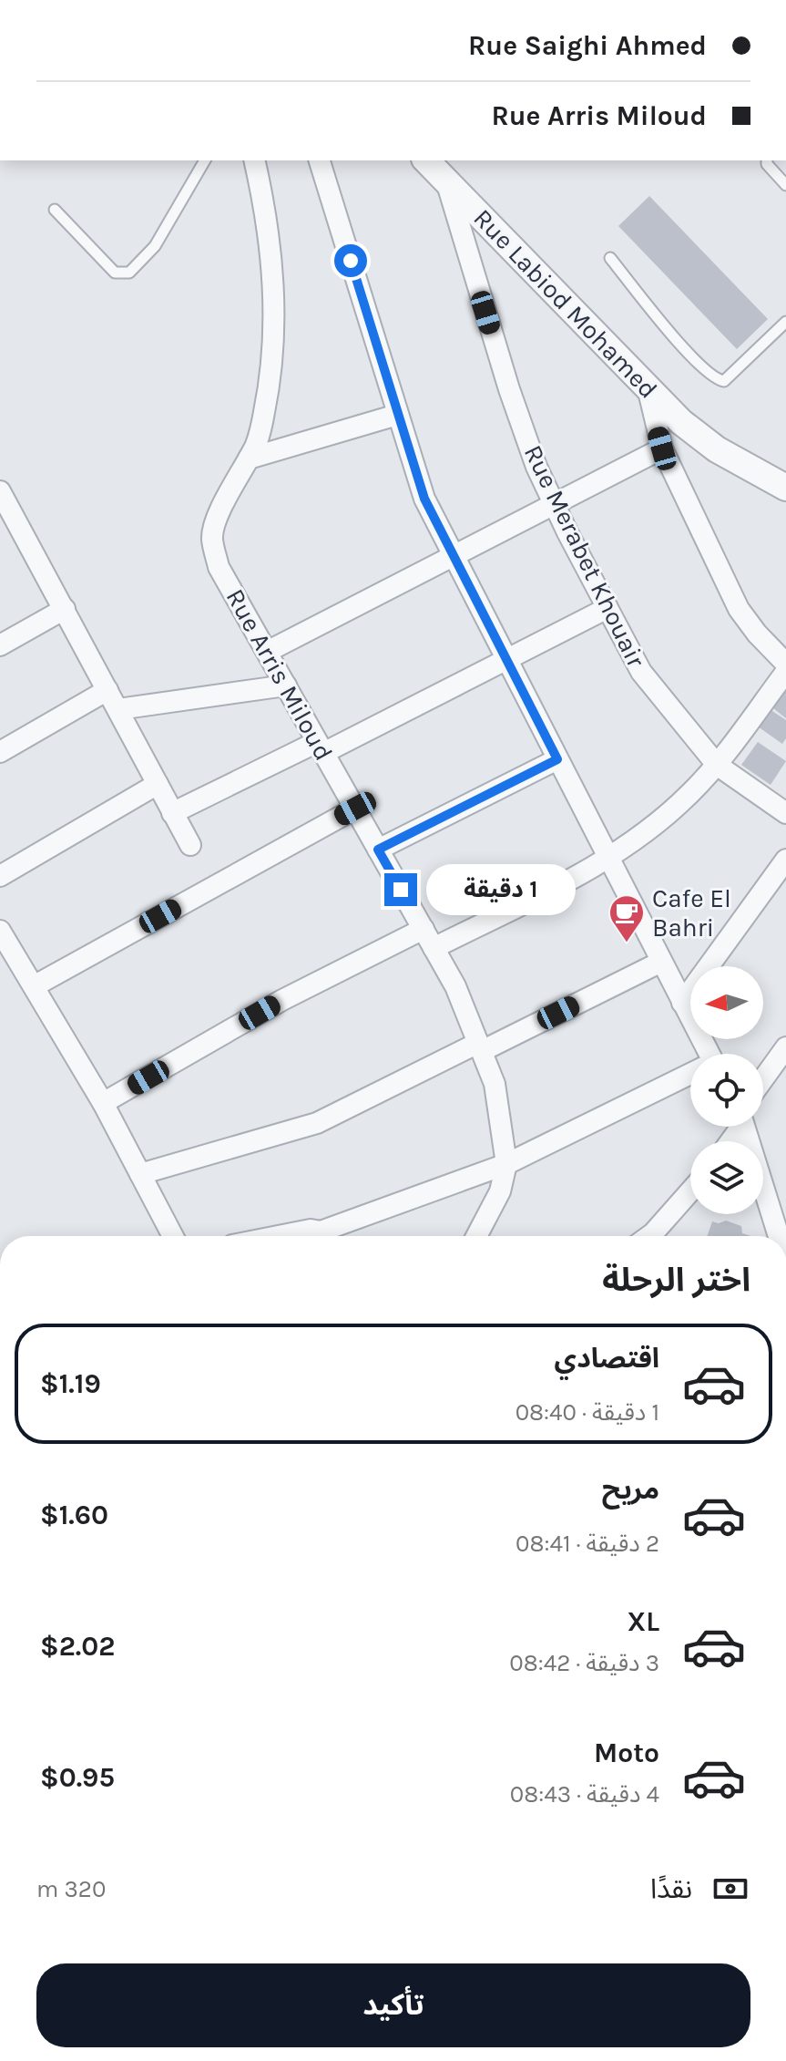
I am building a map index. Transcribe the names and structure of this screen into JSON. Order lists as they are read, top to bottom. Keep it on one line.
{"streets":{"street":["Rue Labiod Mohamed","Rue Merabet Khouair","Rue Arris Miloud"]},"crossings":[["Rue Labiod Mohamed","Rue Merabet Khouair"]],"places":{"cafe":["Cafe El Bahri"]},"north":"left","page":{"banner":["Rue Saighi Ahmed","Rue Arris Miloud"],"bubble":"1 دقيقة","heading":"اختر الرحلة","list":[{"name":"اقتصادي","note":"1 دقيقة · 08:40","value":"$1.19"},{"name":"مريح","note":"2 دقيقة · 08:41","value":"$1.60"},{"name":"XL","note":"3 دقيقة · 08:42","value":"$2.02"},{"name":"Moto","note":"4 دقيقة · 08:43","value":"$0.95"}],"pay":["نقدًا","320 m"],"buttons":"تأكيد"}}
